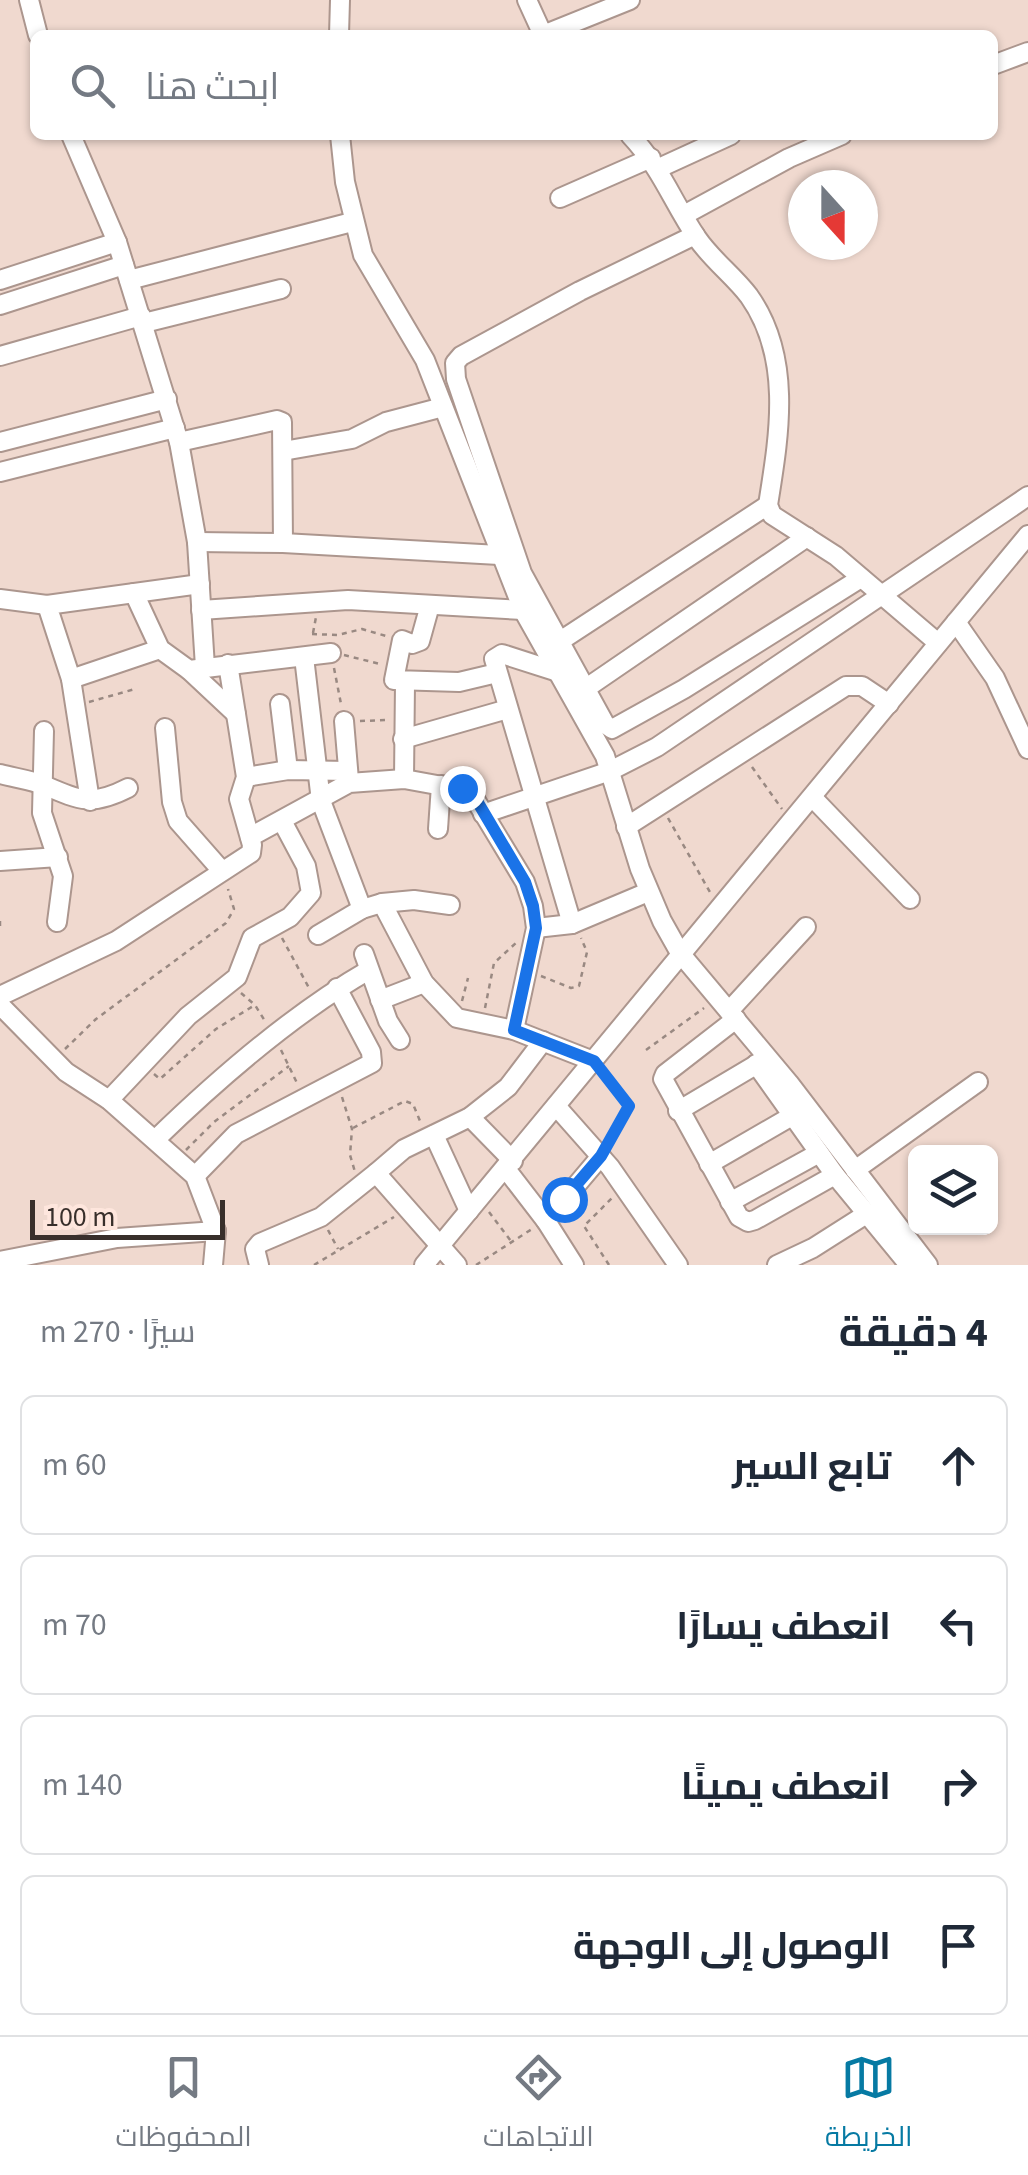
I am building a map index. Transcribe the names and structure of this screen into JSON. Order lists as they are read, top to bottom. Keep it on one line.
{"scale_bar":"100 m","north":"bottom","page":{"search":"ابحث هنا","scale":"100 m","heading":["4 دقيقة","سيرًا · 270 m"],"list":[["تابع السير","60 m"],["انعطف يسارًا","70 m"],["انعطف يمينًا","140 m"],"الوصول إلى الوجهة"],"nav":["الخريطة","الاتجاهات","المحفوظات"]}}
